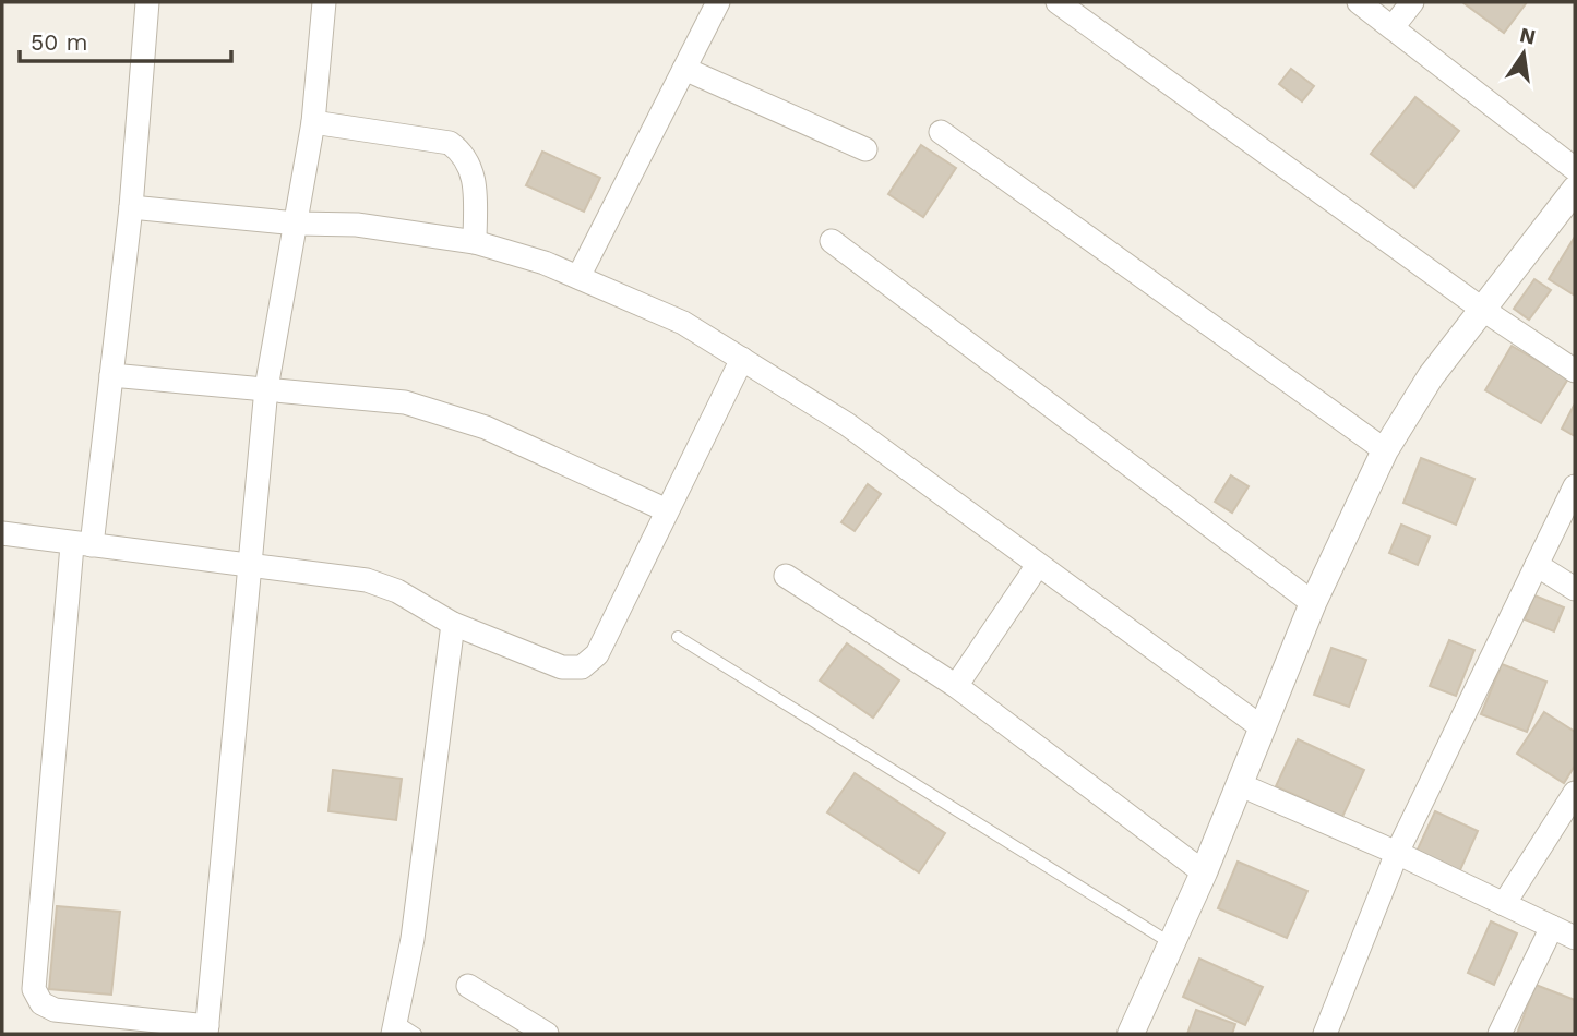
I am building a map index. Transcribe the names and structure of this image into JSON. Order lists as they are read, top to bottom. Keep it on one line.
{"scale_bar":"50 m","north":"top"}
